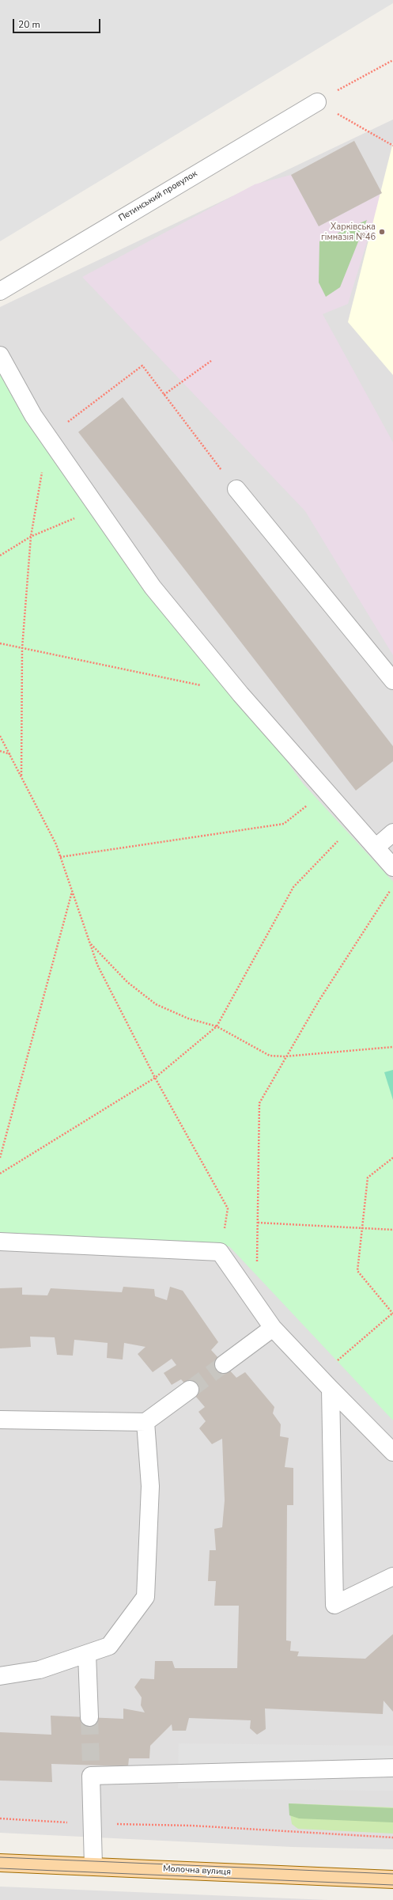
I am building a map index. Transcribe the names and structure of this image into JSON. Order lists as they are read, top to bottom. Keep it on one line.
{"streets":{"main road":["Молочна вулиця"],"street":["Петинський провулок"]},"places":["Харківська гімназія №46"],"scale_bar":"20 m"}
